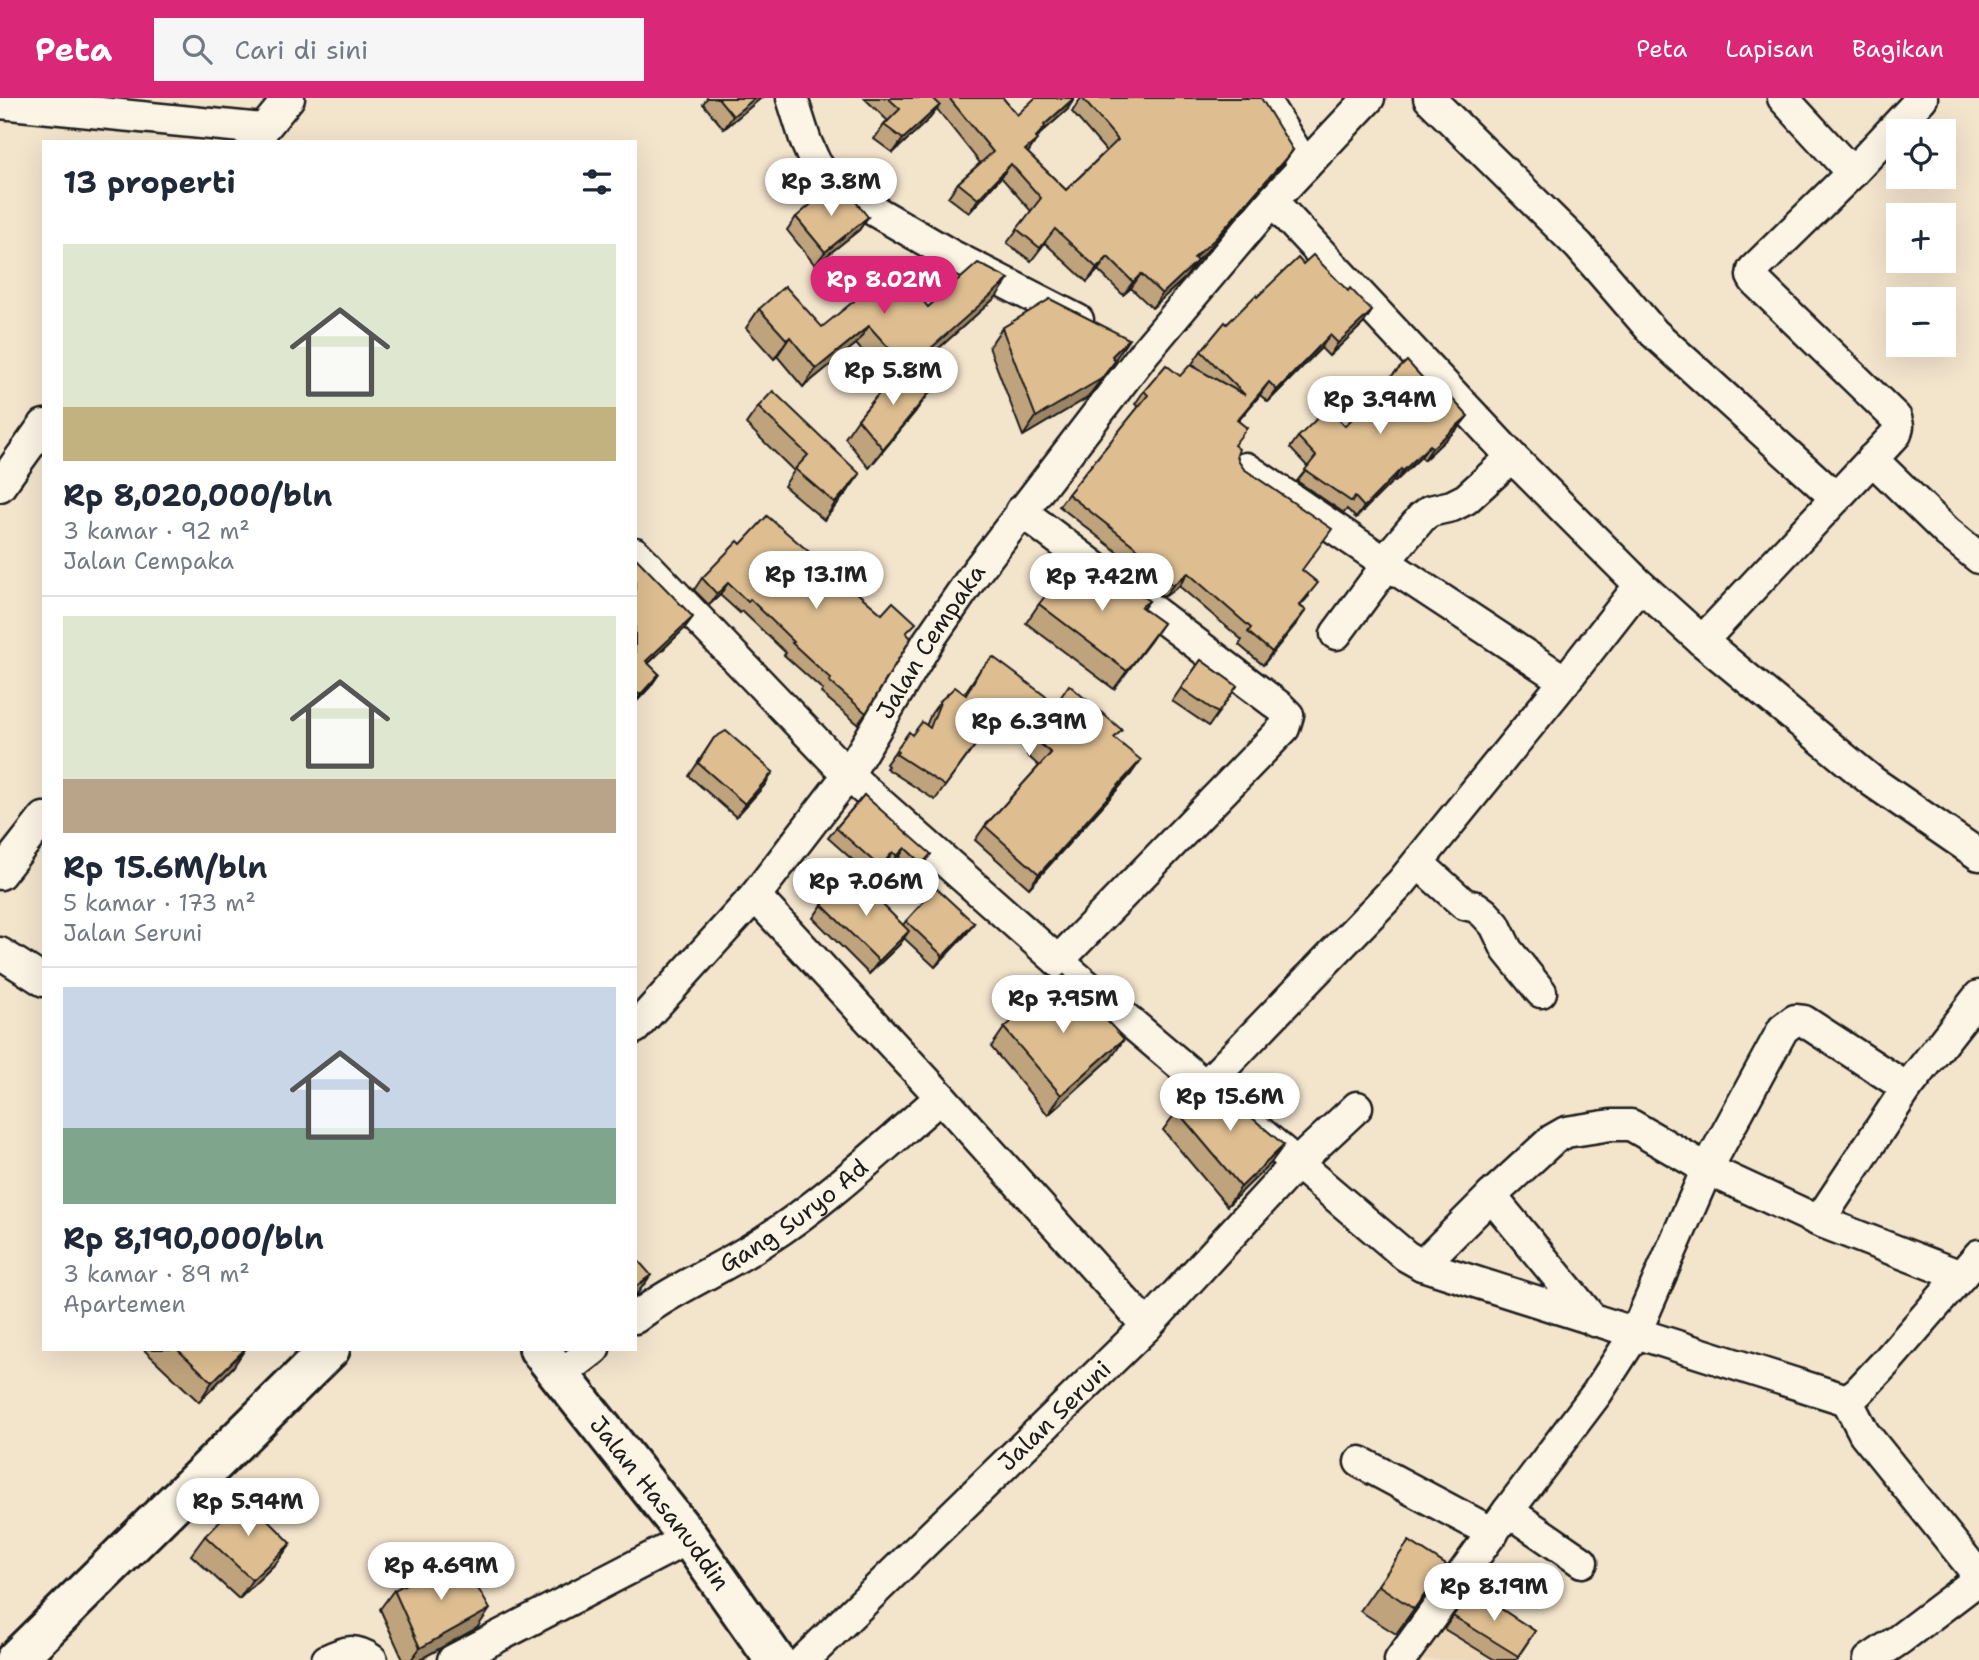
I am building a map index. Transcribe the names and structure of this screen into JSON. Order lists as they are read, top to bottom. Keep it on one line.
{"streets":{"main road":["Jalan Hasanuddin"],"street":["Jalan Cempaka","Gang Suryo Ad","Jalan Seruni"]},"page":{"header":"Peta","search":"Cari di sini","nav":["Peta","Lapisan","Bagikan"],"map_buttons":["+","−"],"heading":"13 properti","price":["Rp 3.8M","Rp 8.02M","Rp 5.8M","Rp 3.94M","Rp 13.1M","Rp 7.42M","Rp 6.39M","Rp 7.06M","Rp 7.95M","Rp 15.6M","Rp 5.94M","Rp 4.69M","Rp 8.19M"],"list":[{"name":"Rp 8,020,000/bln","note":"3 kamar · 92 m² · Jalan Cempaka"},{"name":"Rp 15.6M/bln","note":"5 kamar · 173 m² · Jalan Seruni"},{"name":"Rp 8,190,000/bln","note":"3 kamar · 89 m² · Apartemen"}]}}
